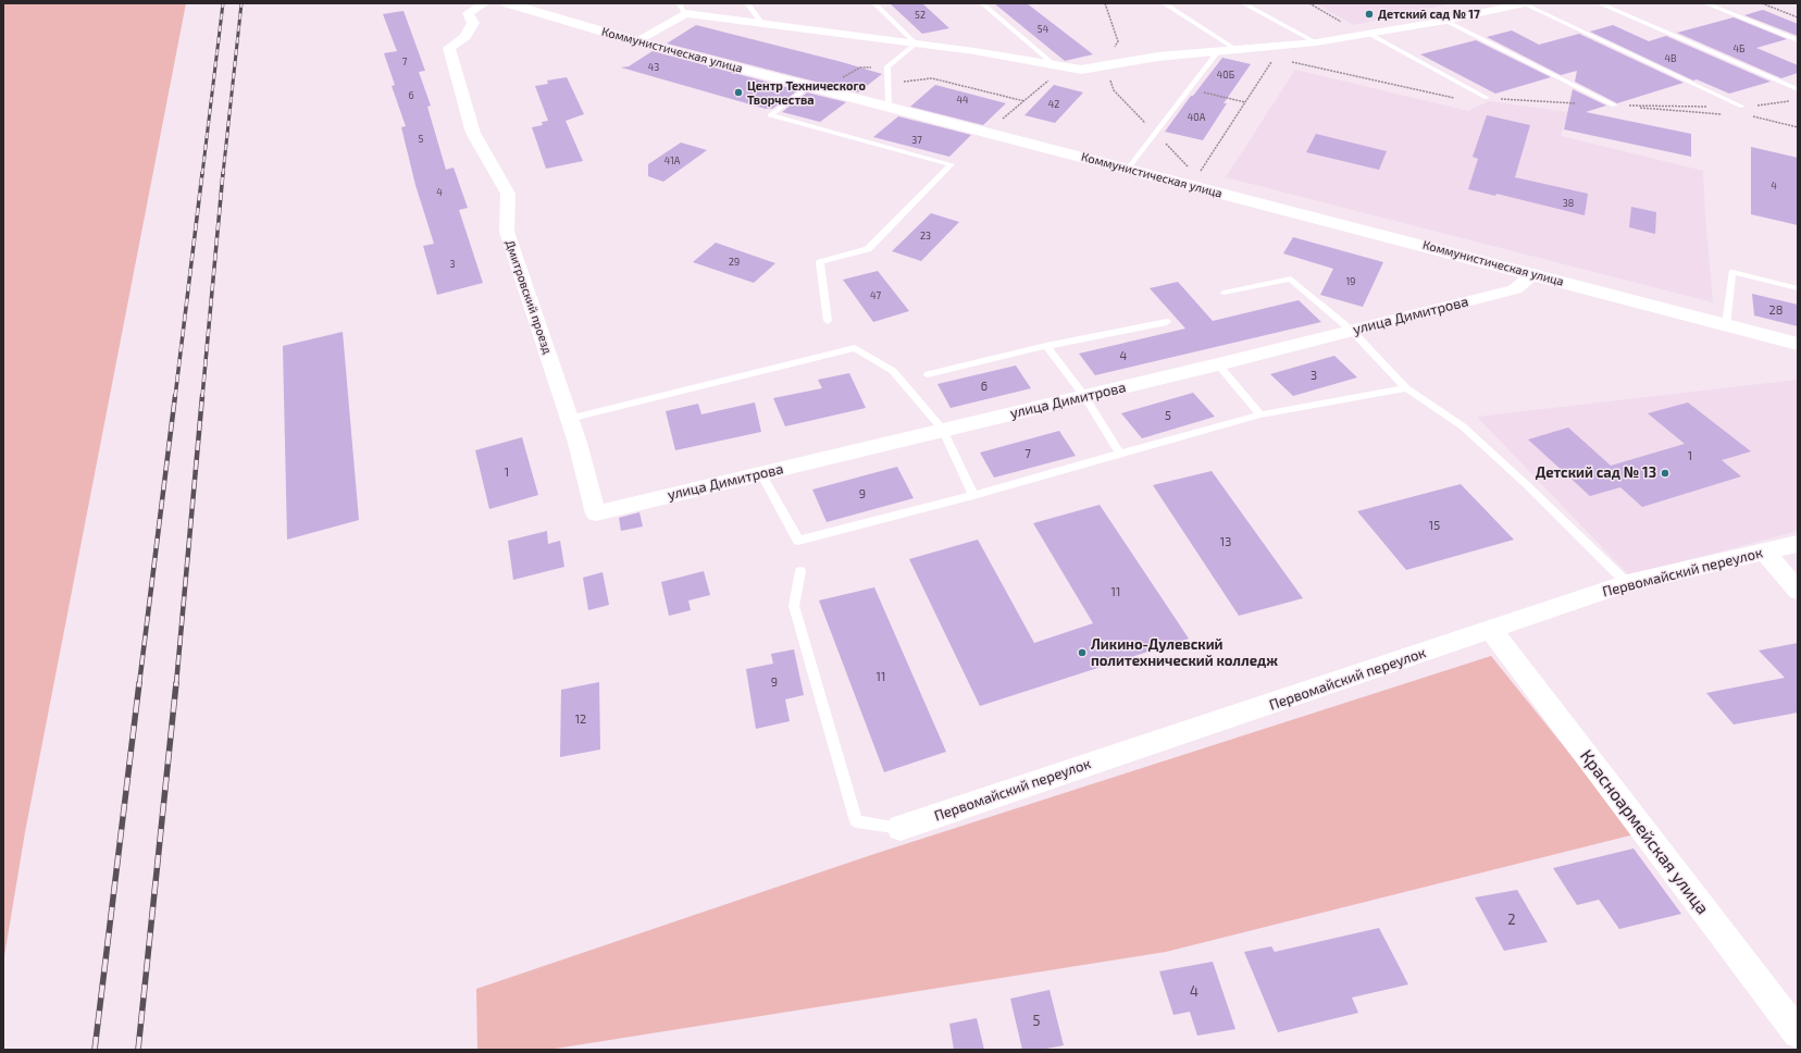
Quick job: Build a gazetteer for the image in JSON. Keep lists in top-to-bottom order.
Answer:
{
  "streets": {
    "street": [
      "Коммунистическая улица",
      "Дмитровский проезд",
      "улица Димитрова",
      "Первомайский переулок",
      "Красноармейская улица"
    ]
  },
  "crossings": [
    ["Коммунистическая улица", "улица Димитрова"],
    ["Дмитровский проезд", "улица Димитрова"],
    ["Первомайский переулок", "Красноармейская улица"]
  ],
  "places": [
    "Детский сад № 17",
    "Центр Технического Творчества",
    "Детский сад № 13",
    "Ликино-Дулевский политехнический колледж"
  ],
  "house_numbers": [
    "52",
    "54",
    "4Б",
    "4В",
    "7",
    "43",
    "40Б",
    "6",
    "44",
    "42",
    "40А",
    "5",
    "37",
    "41А",
    "4",
    "4",
    "38",
    "23",
    "29",
    "3",
    "19",
    "47",
    "28",
    "4",
    "3",
    "6",
    "5",
    "7",
    "1",
    "1",
    "9",
    "15",
    "13",
    "11",
    "11",
    "9",
    "12",
    "2",
    "4",
    "5"
  ]
}
